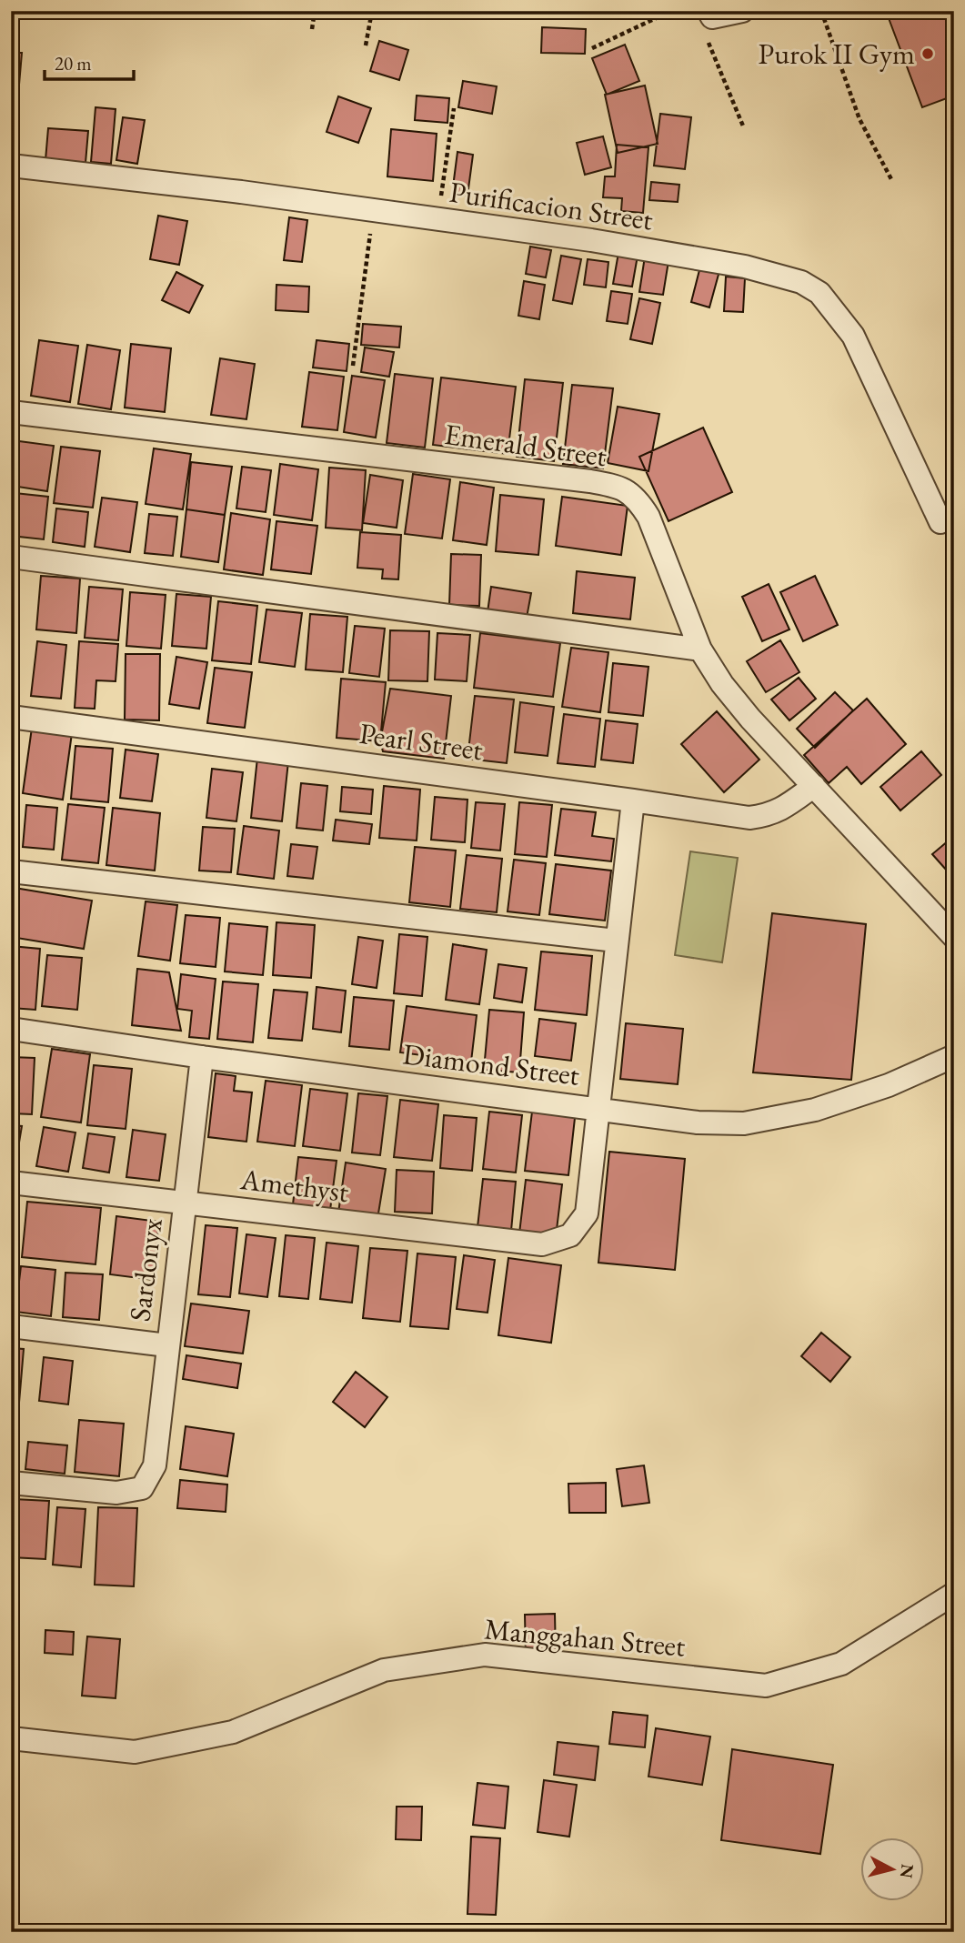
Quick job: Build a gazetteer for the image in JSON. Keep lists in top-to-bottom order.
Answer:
{
  "streets": {
    "street": [
      "Purificacion Street",
      "Emerald Street",
      "Pearl Street",
      "Diamond Street",
      "Amethyst",
      "Sardonyx",
      "Manggahan Street"
    ]
  },
  "crossings": [
    ["Emerald Street", "Pearl Street"],
    ["Diamond Street", "Amethyst"],
    ["Diamond Street", "Sardonyx"],
    ["Amethyst", "Sardonyx"]
  ],
  "places": ["Purok II Gym"],
  "scale_bar": "20 m",
  "north": "right"
}
